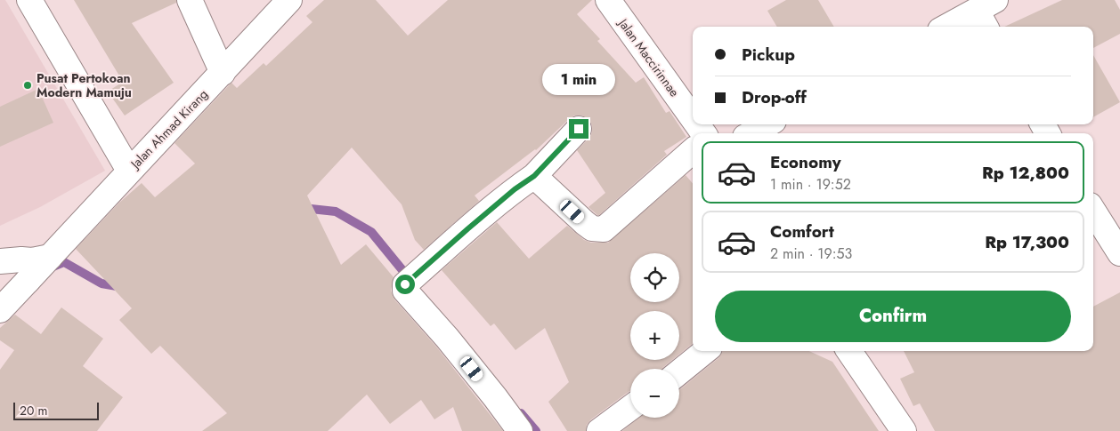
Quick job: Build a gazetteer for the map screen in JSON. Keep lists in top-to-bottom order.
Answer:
{
  "streets": {
    "street": ["Jalan Maccirinnae", "Jalan Ahmad Kirang"]
  },
  "places": ["Pusat Pertokoan Modern Mamuju"],
  "scale_bar": "20 m",
  "page": {
    "banner": ["Pickup", "Drop-off"],
    "bubble": "1 min",
    "list": [
      {
        "name": "Economy",
        "note": "1 min · 19:52",
        "value": "Rp 12,800"
      },
      {
        "name": "Comfort",
        "note": "2 min · 19:53",
        "value": "Rp 17,300"
      }
    ],
    "map_buttons": ["+", "−"],
    "buttons": "Confirm",
    "scale": "20 m"
  }
}
